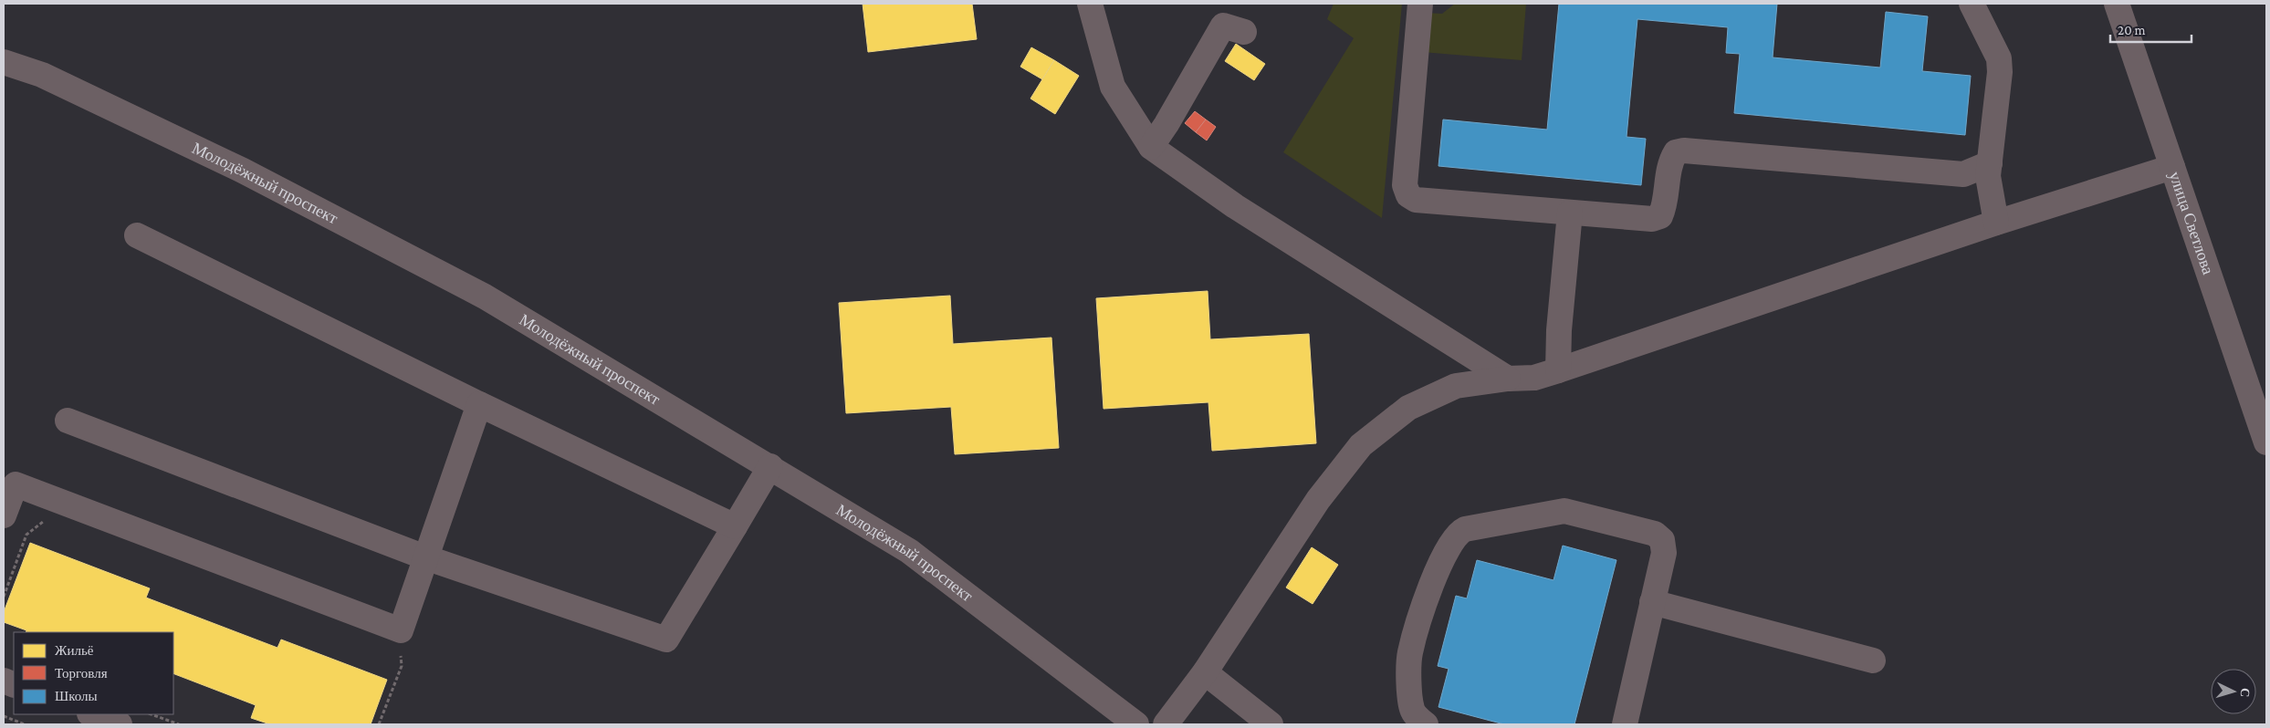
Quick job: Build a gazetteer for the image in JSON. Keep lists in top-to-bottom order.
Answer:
{
  "streets": {
    "street": ["Молодёжный проспект", "улица Светлова"]
  },
  "legend": ["Жильё", "Торговля", "Школы"],
  "scale_bar": "20 m",
  "north": "right"
}
